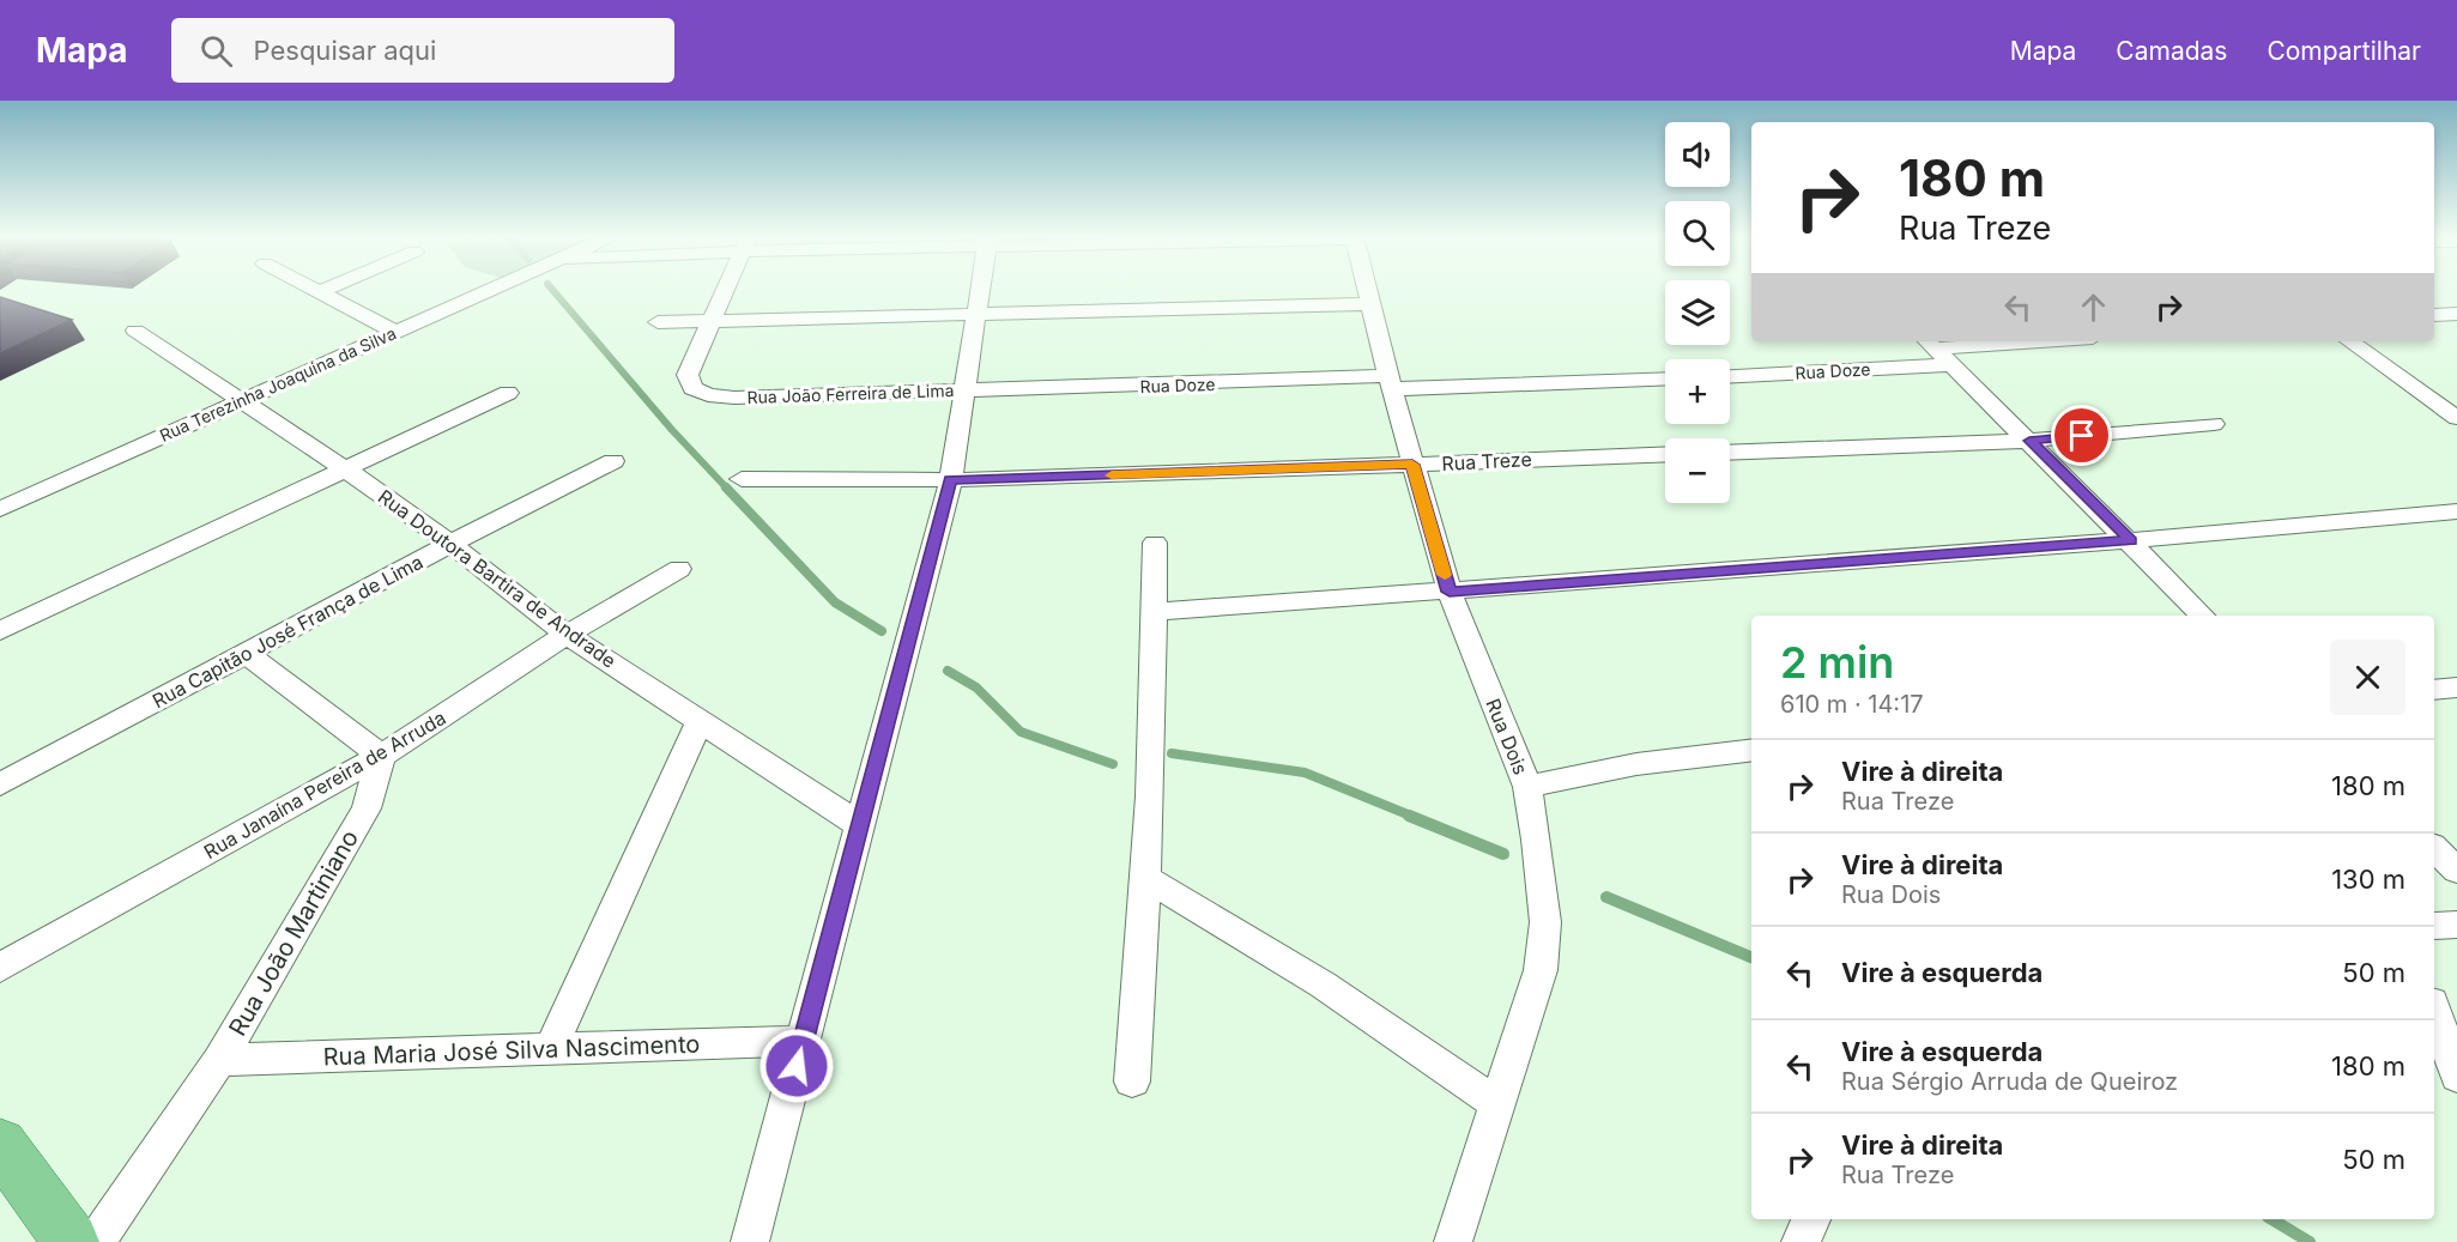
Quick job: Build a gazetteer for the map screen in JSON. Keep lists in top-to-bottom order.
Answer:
{
  "streets": {
    "street": [
      "Rua Doze",
      "Rua Terezinha Joaquina da Silva",
      "Rua João Ferreira de Lima",
      "Rua Treze",
      "Rua Doutora Bartira de Andrade",
      "Rua Capitão José França de Lima",
      "Rua Dois",
      "Rua Janaína Pereira de Arruda",
      "Rua João Martiniano",
      "Rua Maria José Silva Nascimento"
    ]
  },
  "crossings": [
    ["Rua Doze", "Rua João Ferreira de Lima"],
    ["Rua Doze", "Rua Dois"],
    ["Rua Terezinha Joaquina da Silva", "Rua Doutora Bartira de Andrade"],
    ["Rua Treze", "Rua Dois"],
    ["Rua Doutora Bartira de Andrade", "Rua Capitão José França de Lima"],
    ["Rua Doutora Bartira de Andrade", "Rua Janaína Pereira de Arruda"],
    ["Rua Janaína Pereira de Arruda", "Rua João Martiniano"],
    ["Rua João Martiniano", "Rua Maria José Silva Nascimento"]
  ],
  "page": {
    "header": "Mapa",
    "search": "Pesquisar aqui",
    "nav": ["Mapa", "Camadas", "Compartilhar"],
    "map_buttons": ["+", "−"],
    "turn": ["180 m", "Rua Treze"],
    "heading": ["2 min", "610 m · 14:17"],
    "list": [
      {
        "name": "Vire à direita",
        "note": "Rua Treze",
        "value": "180 m"
      },
      {
        "name": "Vire à direita",
        "note": "Rua Dois",
        "value": "130 m"
      },
      {
        "name": "Vire à esquerda",
        "value": "50 m"
      },
      {
        "name": "Vire à esquerda",
        "note": "Rua Sérgio Arruda de Queiroz",
        "value": "180 m"
      },
      {
        "name": "Vire à direita",
        "note": "Rua Treze",
        "value": "50 m"
      }
    ]
  }
}
